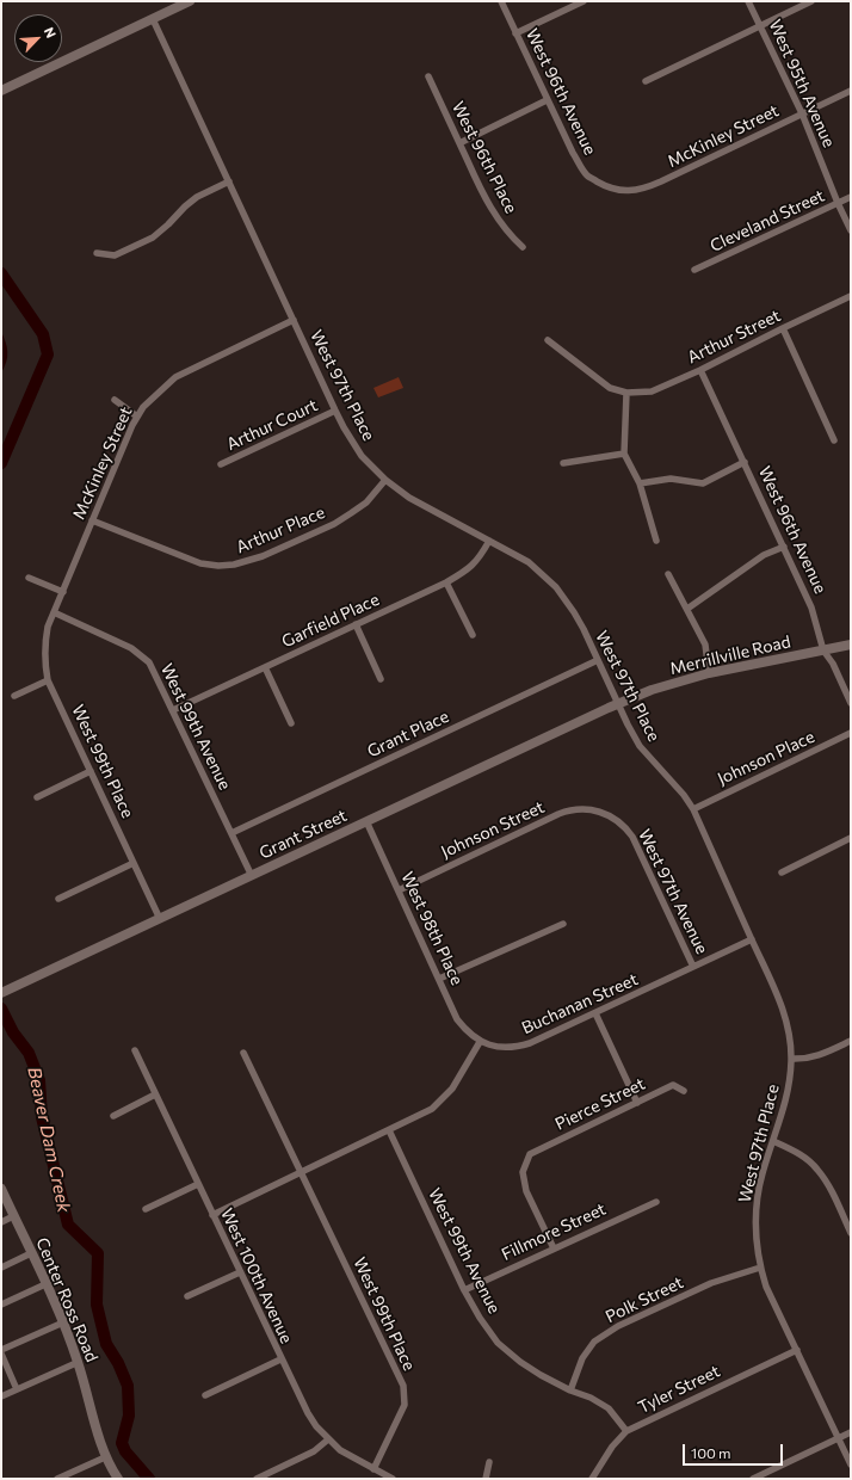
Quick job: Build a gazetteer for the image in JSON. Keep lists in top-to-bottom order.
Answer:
{
  "streets": {
    "street": [
      "West 95th Avenue",
      "West 96th Avenue",
      "McKinley Street",
      "West 96th Place",
      "Cleveland Street",
      "Arthur Street",
      "West 97th Place",
      "Arthur Court",
      "Arthur Place",
      "Garfield Place",
      "Merrillville Road",
      "West 99th Avenue",
      "Grant Place",
      "Johnson Place",
      "West 99th Place",
      "Johnson Street",
      "Grant Street",
      "West 97th Avenue",
      "West 98th Place",
      "Buchanan Street",
      "Pierce Street",
      "Fillmore Street",
      "West 100th Avenue",
      "Center Ross Road",
      "Polk Street",
      "Tyler Street"
    ]
  },
  "crossings": [
    ["West 95th Avenue", "McKinley Street"],
    ["West 95th Avenue", "Cleveland Street"],
    ["West 96th Avenue", "McKinley Street"],
    ["West 96th Avenue", "Arthur Street"],
    ["West 96th Avenue", "Merrillville Road"],
    ["McKinley Street", "West 97th Place"],
    ["McKinley Street", "Arthur Place"],
    ["McKinley Street", "West 99th Avenue"],
    ["McKinley Street", "West 99th Place"],
    ["West 97th Place", "Arthur Court"],
    ["West 97th Place", "Arthur Place"],
    ["West 97th Place", "Garfield Place"],
    ["West 97th Place", "Merrillville Road"],
    ["West 97th Place", "Grant Place"],
    ["West 97th Place", "Johnson Place"],
    ["West 97th Place", "Grant Street"],
    ["West 97th Place", "Buchanan Street"],
    ["West 97th Place", "Polk Street"],
    ["West 97th Place", "Tyler Street"],
    ["Garfield Place", "West 99th Avenue"],
    ["Merrillville Road", "Grant Street"],
    ["West 99th Avenue", "Grant Place"],
    ["West 99th Avenue", "West 99th Place"],
    ["West 99th Avenue", "Grant Street"],
    ["West 99th Avenue", "Fillmore Street"],
    ["West 99th Avenue", "Polk Street"],
    ["West 99th Avenue", "Tyler Street"],
    ["West 99th Place", "Grant Street"],
    ["West 99th Place", "West 100th Avenue"],
    ["Johnson Street", "West 97th Avenue"],
    ["Johnson Street", "West 98th Place"],
    ["Grant Street", "West 98th Place"],
    ["West 97th Avenue", "Buchanan Street"],
    ["West 98th Place", "Buchanan Street"],
    ["Pierce Street", "Fillmore Street"]
  ],
  "water": ["Beaver Dam Creek"],
  "scale_bar": "100 m",
  "north": "top right"
}
